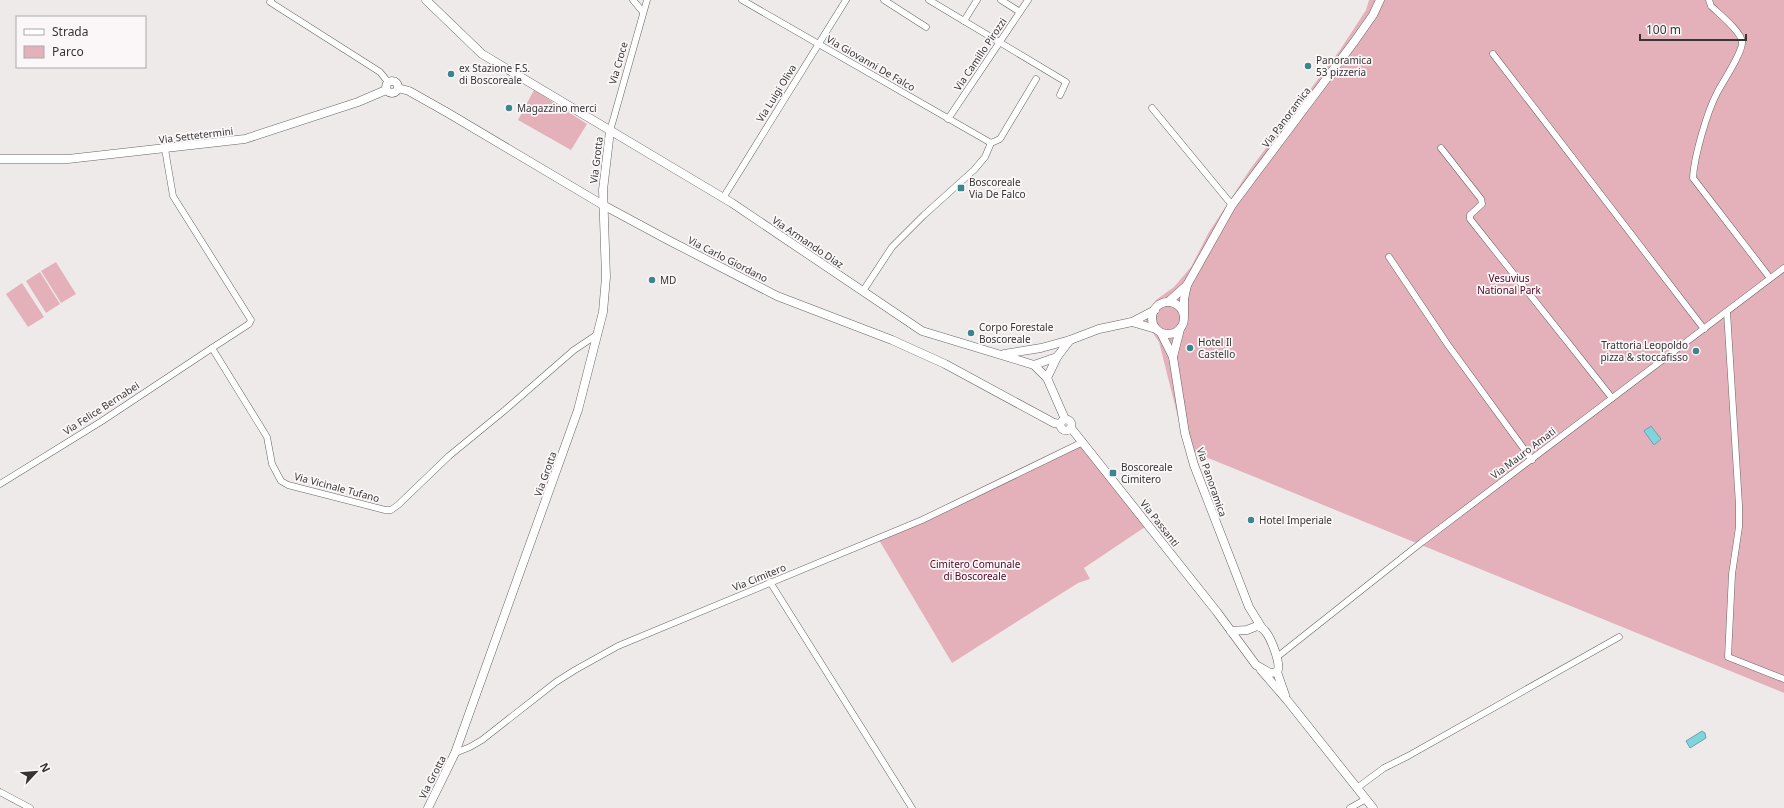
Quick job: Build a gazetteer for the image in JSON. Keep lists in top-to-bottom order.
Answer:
{
  "streets": {
    "street": [
      "Via Camillo Pirozzi",
      "Via Croce",
      "Via Giovanni De Falco",
      "Via Luigi Oliva",
      "Via Panoramica",
      "Via Settetermini",
      "Via Grotta",
      "Via Armando Diaz",
      "Via Carlo Giordano",
      "Via Felice Bernabei",
      "Via Mauro Amati",
      "Via Vicinale Tufano",
      "Via Passanti",
      "Via Cimitero"
    ]
  },
  "crossings": [
    ["Via Camillo Pirozzi", "Via Giovanni De Falco"],
    ["Via Croce", "Via Grotta"],
    ["Via Croce", "Via Armando Diaz"],
    ["Via Giovanni De Falco", "Via Luigi Oliva"],
    ["Via Luigi Oliva", "Via Armando Diaz"],
    ["Via Panoramica", "Via Armando Diaz"],
    ["Via Panoramica", "Via Passanti"],
    ["Via Settetermini", "Via Carlo Giordano"],
    ["Via Grotta", "Via Armando Diaz"],
    ["Via Grotta", "Via Carlo Giordano"],
    ["Via Grotta", "Via Vicinale Tufano"],
    ["Via Grotta", "Via Cimitero"],
    ["Via Carlo Giordano", "Via Passanti"],
    ["Via Felice Bernabei", "Via Vicinale Tufano"],
    ["Via Mauro Amati", "Via Passanti"],
    ["Via Passanti", "Via Cimitero"]
  ],
  "parks": ["Vesuvius National Park", "Cimitero Comunale di Boscoreale"],
  "places": {
    "other": [
      "Panoramica 53 pizzeria",
      "ex Stazione F.S. di Boscoreale",
      "Magazzino merci",
      "MD",
      "Corpo Forestale Boscoreale",
      "Hotel Il Castello",
      "Trattoria Leopoldo pizza & stoccafisso",
      "Hotel Imperiale"
    ],
    "transit": ["Boscoreale Via De Falco", "Boscoreale Cimitero"]
  },
  "legend": ["Strada", "Parco"],
  "scale_bar": "100 m",
  "north": "top right"
}
